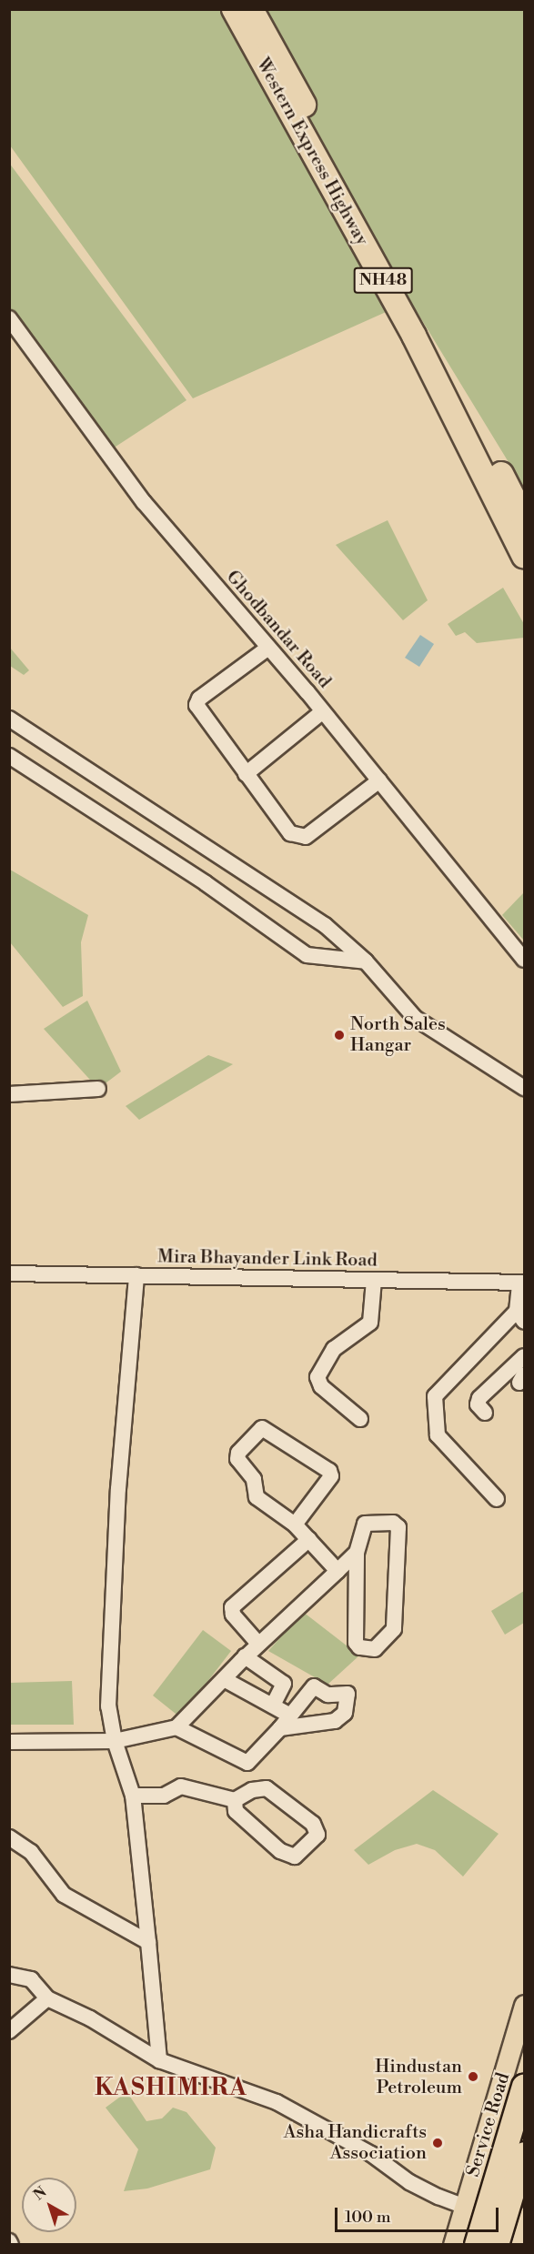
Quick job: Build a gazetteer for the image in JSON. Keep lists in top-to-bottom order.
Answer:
{
  "streets": {
    "highway": ["Western Express Highway", "NH48"],
    "main road": ["Service Road"],
    "street": ["Ghodbandar Road", "Mira Bhayander Link Road"]
  },
  "districts": ["KASHIMIRA"],
  "places": ["North Sales Hangar", "Hindustan Petroleum", "Asha Handicrafts Association"],
  "scale_bar": "100 m",
  "north": "top left"
}
